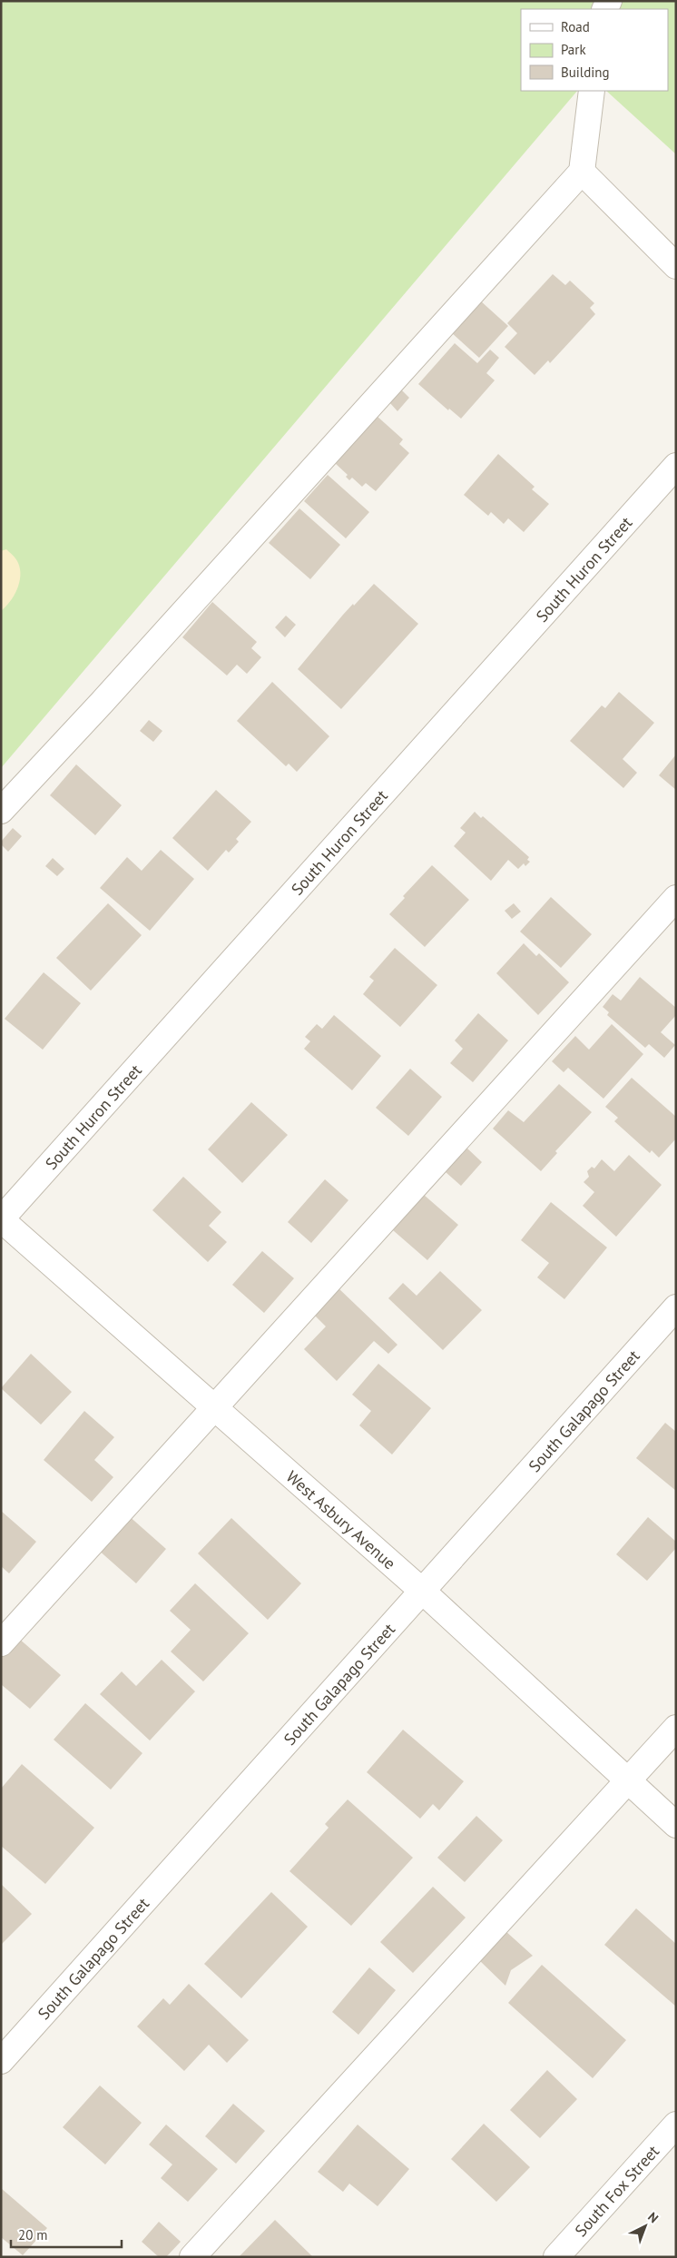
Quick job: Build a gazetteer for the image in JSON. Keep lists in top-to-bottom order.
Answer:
{
  "streets": {
    "street": [
      "South Huron Street",
      "South Galapago Street",
      "West Asbury Avenue",
      "South Fox Street"
    ]
  },
  "crossings": [
    ["South Huron Street", "West Asbury Avenue"],
    ["South Galapago Street", "West Asbury Avenue"]
  ],
  "legend": ["Road", "Park", "Building"],
  "scale_bar": "20 m",
  "north": "top right"
}
